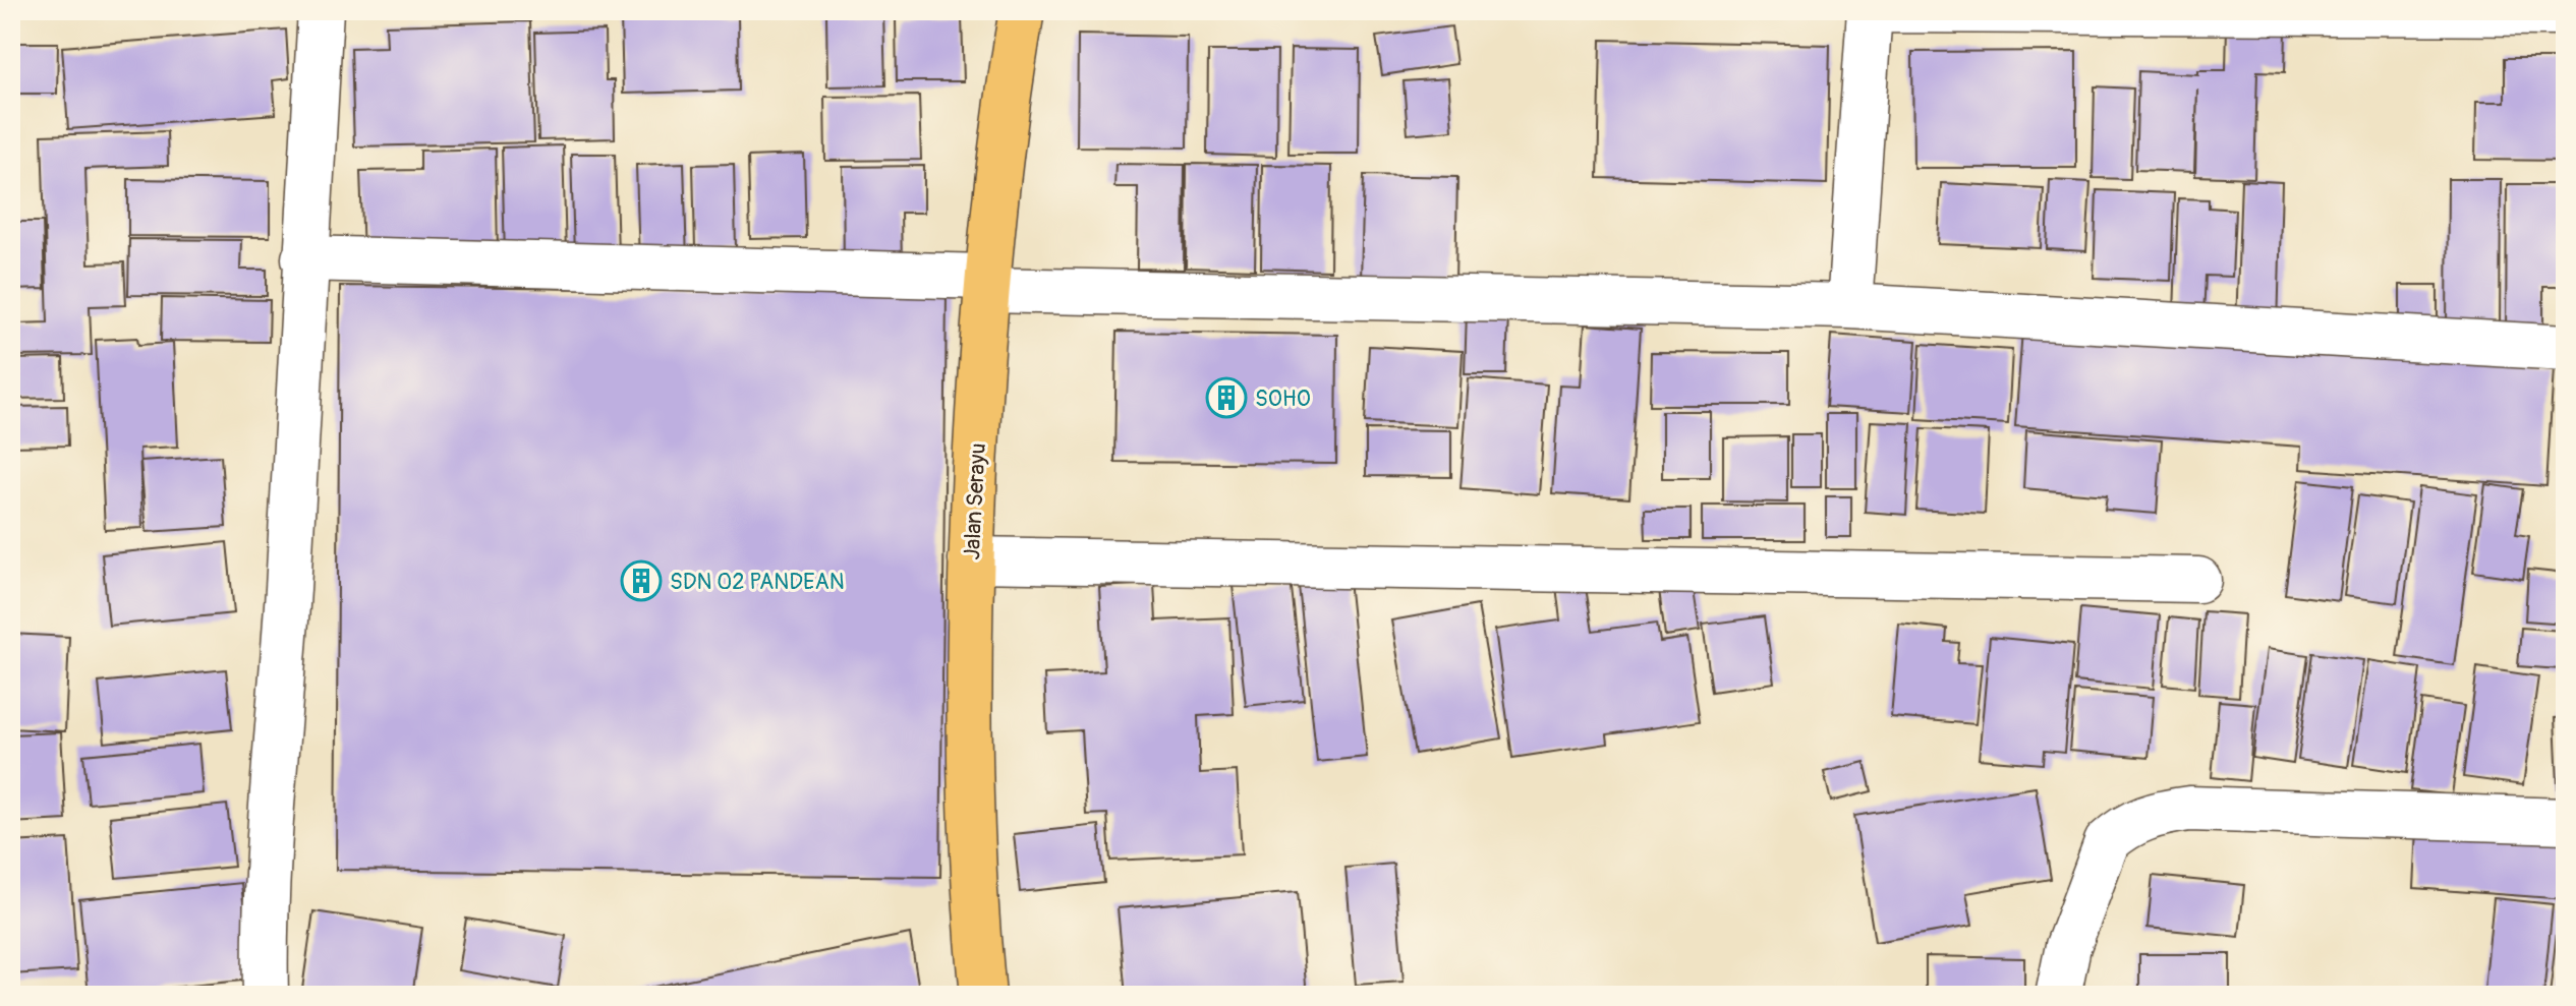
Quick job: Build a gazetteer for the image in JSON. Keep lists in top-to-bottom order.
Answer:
{
  "streets": {
    "main road": ["Jalan Serayu"]
  },
  "places": {
    "building": ["SOHO", "SDN 02 PANDEAN"]
  }
}
